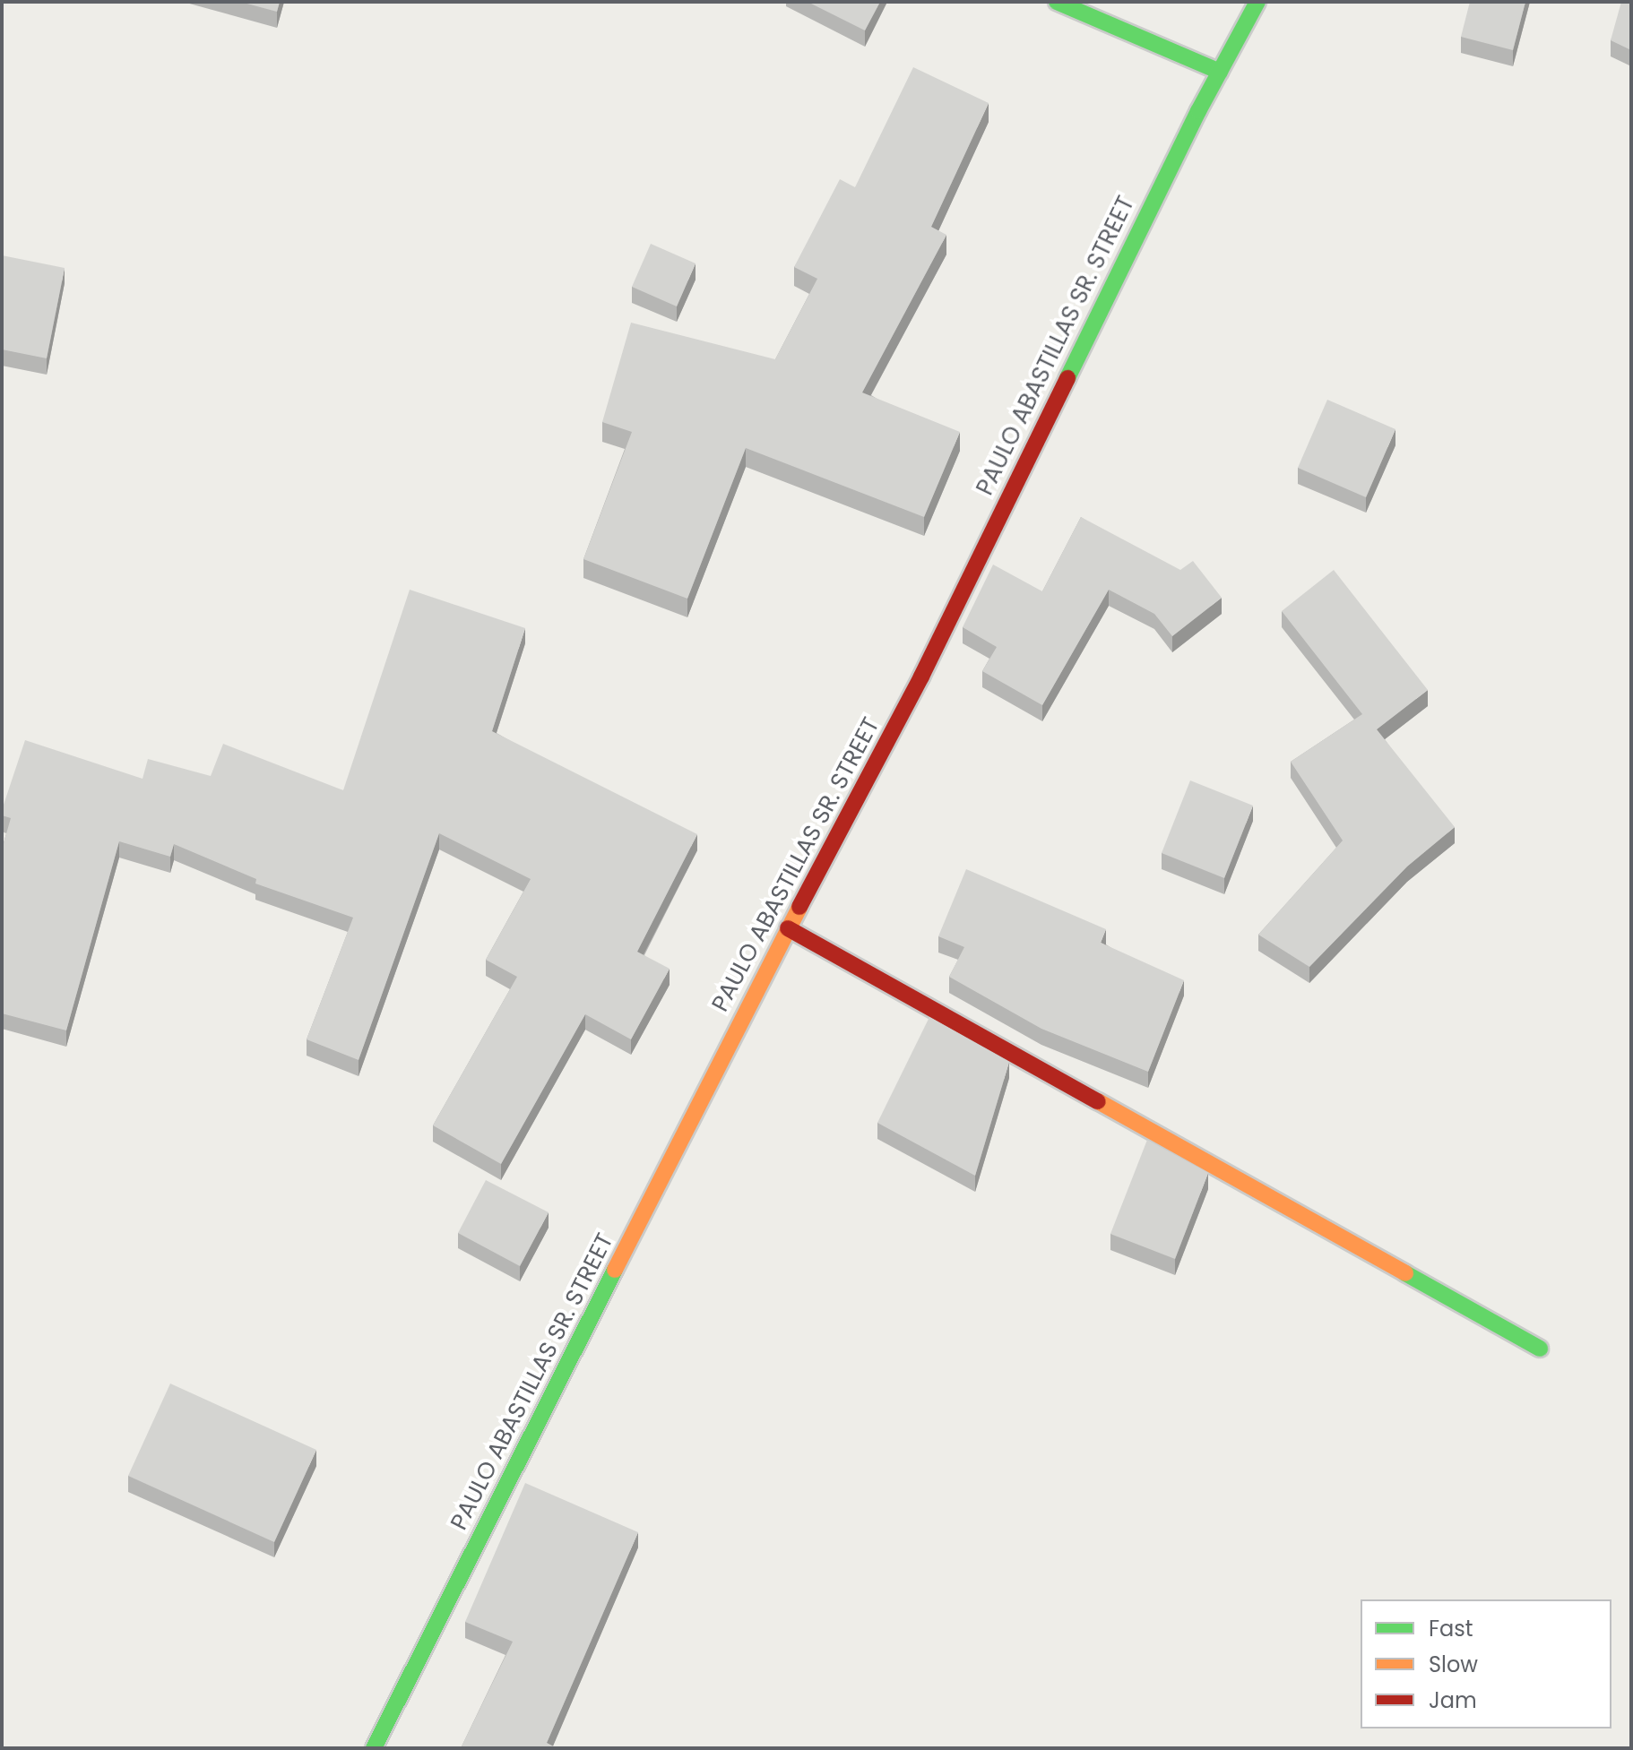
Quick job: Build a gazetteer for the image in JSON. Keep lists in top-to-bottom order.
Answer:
{
  "streets": {
    "main road": ["PAULO ABASTILLAS SR. STREET"]
  },
  "legend": ["Fast", "Slow", "Jam"]
}
